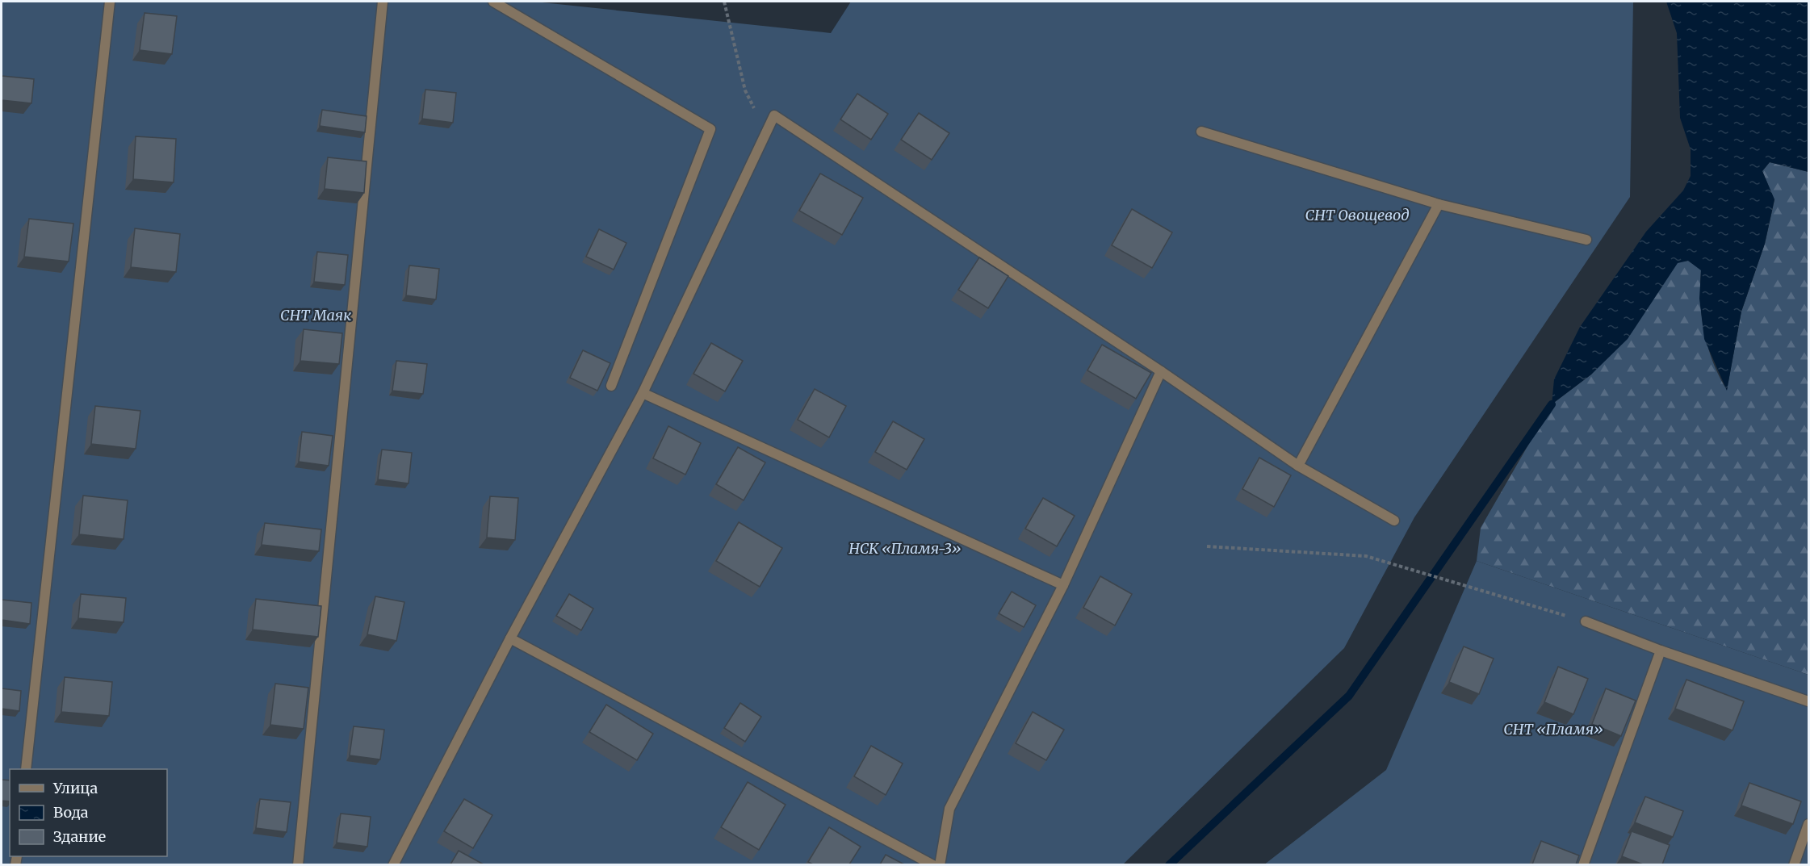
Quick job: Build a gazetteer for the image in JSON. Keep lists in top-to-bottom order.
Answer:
{
  "parks": [
    "СНТ Овощевод",
    "СНТ Маяк",
    "НСК «Пламя-3»",
    "СНТ «Пламя»"
  ],
  "legend": ["Улица", "Вода", "Здание"]
}
